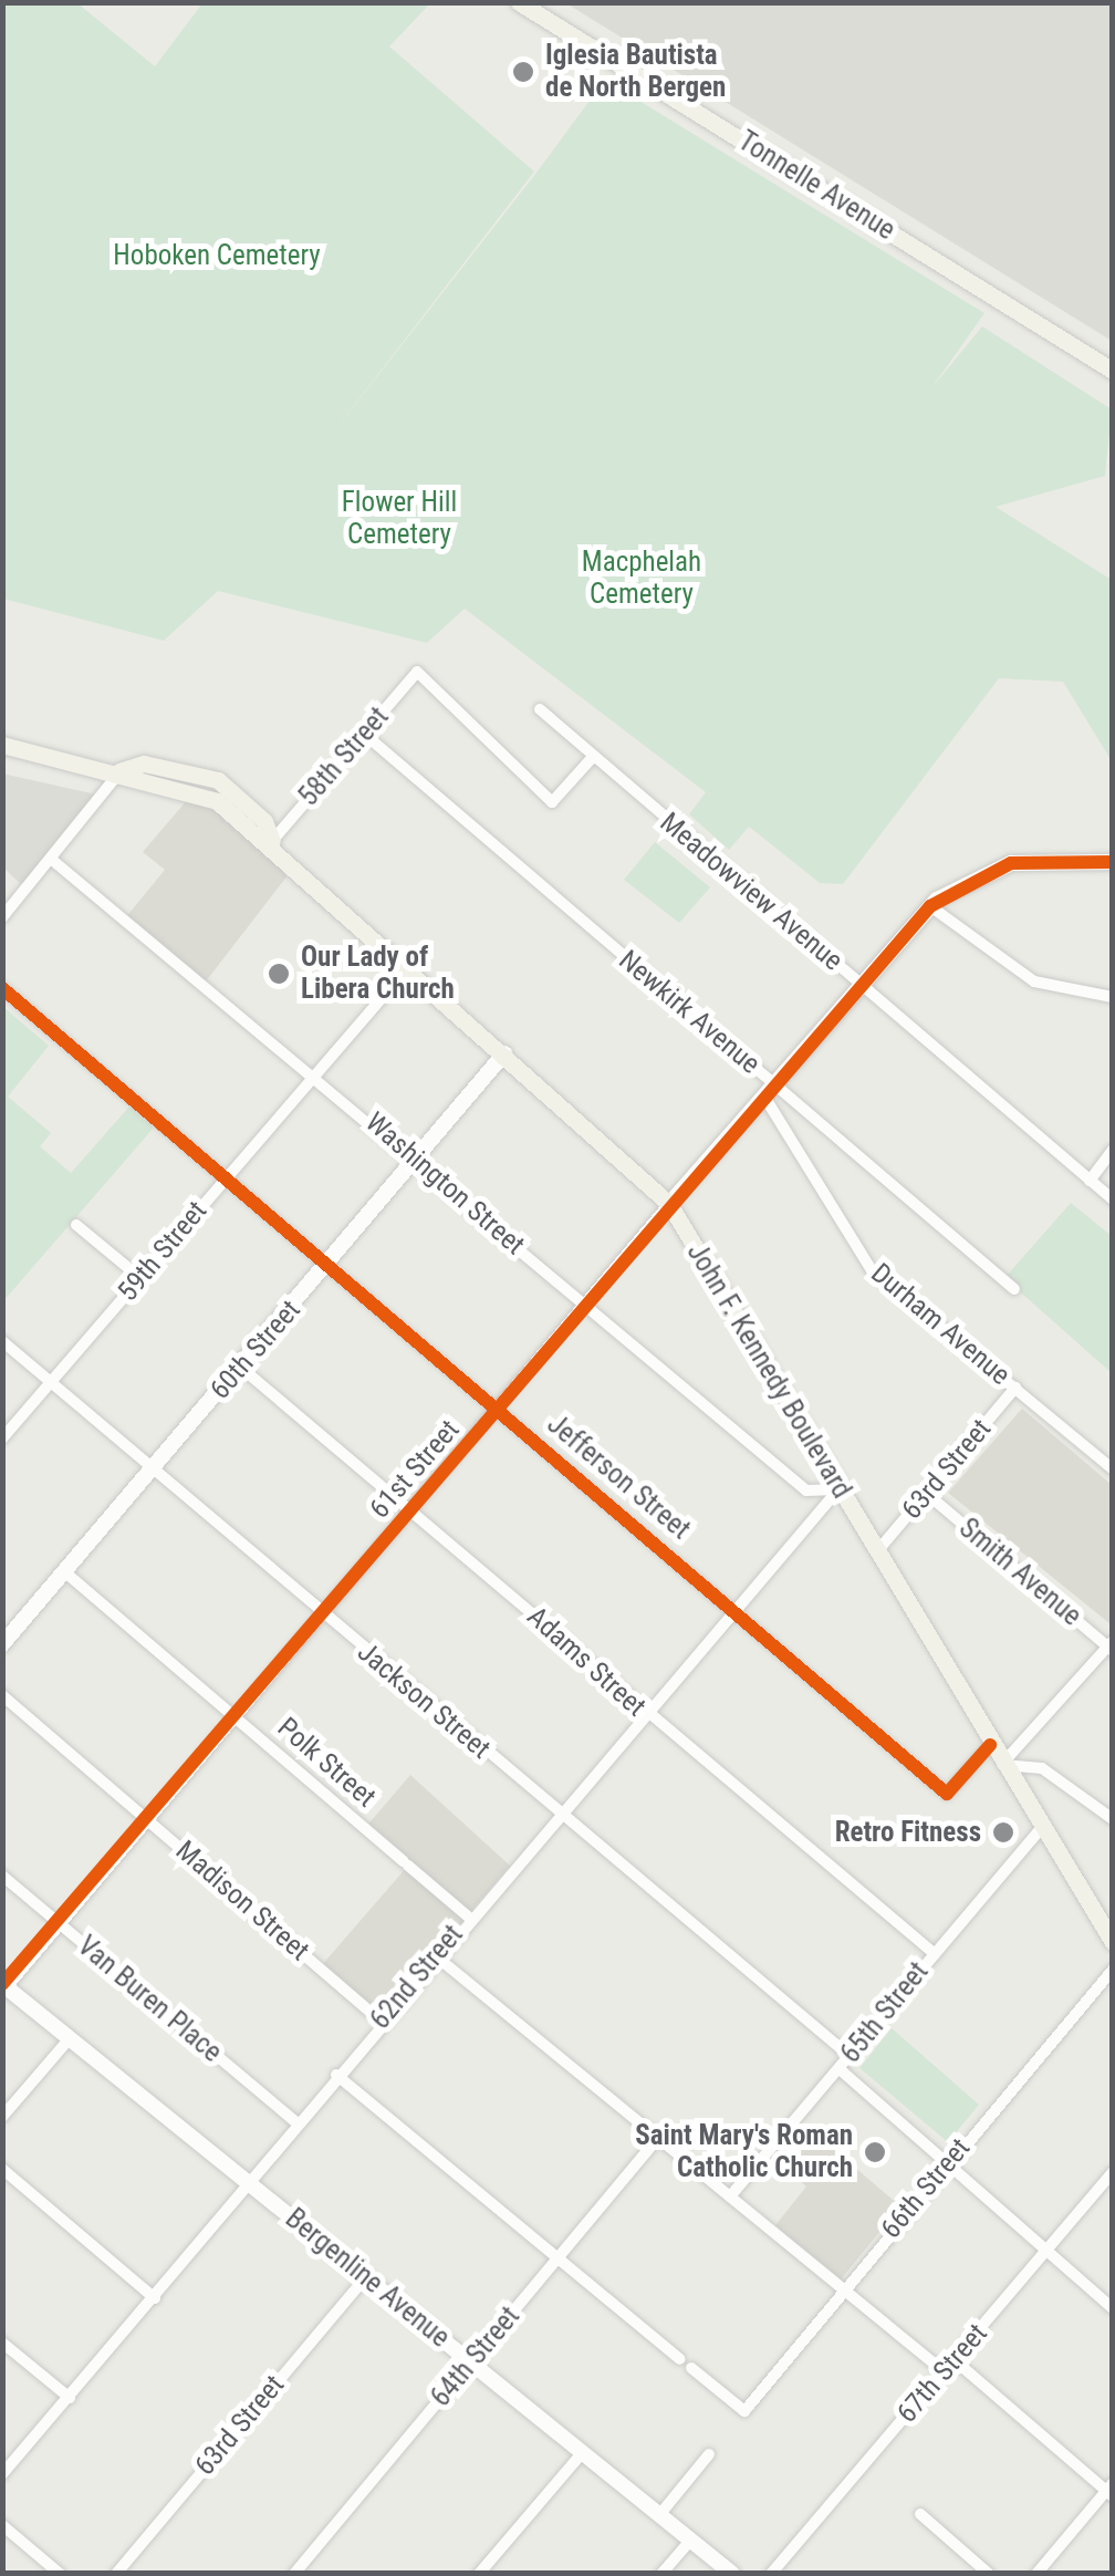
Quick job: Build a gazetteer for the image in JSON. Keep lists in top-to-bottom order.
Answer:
{
  "streets": {
    "main road": ["Tonnelle Avenue", "John F. Kennedy Boulevard"],
    "street": [
      "58th Street",
      "Meadowview Avenue",
      "Newkirk Avenue",
      "Washington Street",
      "59th Street",
      "Durham Avenue",
      "60th Street",
      "61st Street",
      "63rd Street",
      "Jefferson Street",
      "Smith Avenue",
      "Adams Street",
      "Jackson Street",
      "Polk Street",
      "Madison Street",
      "62nd Street",
      "Van Buren Place",
      "65th Street",
      "66th Street",
      "Bergenline Avenue",
      "64th Street",
      "67th Street"
    ]
  },
  "crossings": [
    ["58th Street", "Meadowview Avenue"],
    ["58th Street", "Newkirk Avenue"],
    ["58th Street", "John F. Kennedy Boulevard"],
    ["Meadowview Avenue", "61st Street"],
    ["Newkirk Avenue", "Durham Avenue"],
    ["Newkirk Avenue", "61st Street"],
    ["Washington Street", "59th Street"],
    ["Washington Street", "60th Street"],
    ["Washington Street", "John F. Kennedy Boulevard"],
    ["Washington Street", "61st Street"],
    ["Washington Street", "62nd Street"],
    ["59th Street", "John F. Kennedy Boulevard"],
    ["59th Street", "Jefferson Street"],
    ["59th Street", "Jackson Street"],
    ["Durham Avenue", "61st Street"],
    ["Durham Avenue", "63rd Street"],
    ["60th Street", "John F. Kennedy Boulevard"],
    ["60th Street", "Jefferson Street"],
    ["60th Street", "Adams Street"],
    ["60th Street", "Jackson Street"],
    ["60th Street", "Polk Street"],
    ["John F. Kennedy Boulevard", "61st Street"],
    ["John F. Kennedy Boulevard", "63rd Street"],
    ["John F. Kennedy Boulevard", "Jefferson Street"],
    ["John F. Kennedy Boulevard", "62nd Street"],
    ["John F. Kennedy Boulevard", "65th Street"],
    ["61st Street", "Jefferson Street"],
    ["61st Street", "Adams Street"],
    ["61st Street", "Jackson Street"],
    ["61st Street", "Polk Street"],
    ["61st Street", "Madison Street"],
    ["61st Street", "Van Buren Place"],
    ["61st Street", "Bergenline Avenue"],
    ["63rd Street", "Smith Avenue"],
    ["63rd Street", "Bergenline Avenue"],
    ["Jefferson Street", "62nd Street"],
    ["Adams Street", "62nd Street"],
    ["Adams Street", "65th Street"],
    ["Jackson Street", "62nd Street"],
    ["Jackson Street", "65th Street"],
    ["Polk Street", "62nd Street"],
    ["Madison Street", "62nd Street"],
    ["62nd Street", "Van Buren Place"],
    ["62nd Street", "Bergenline Avenue"],
    ["66th Street", "64th Street"],
    ["Bergenline Avenue", "64th Street"]
  ],
  "parks": ["Hoboken Cemetery", "Flower Hill Cemetery", "Macphelah Cemetery"],
  "places": [
    "Iglesia Bautista de North Bergen",
    "Our Lady of Libera Church",
    "Retro Fitness",
    "Saint Mary's Roman Catholic Church"
  ]
}
